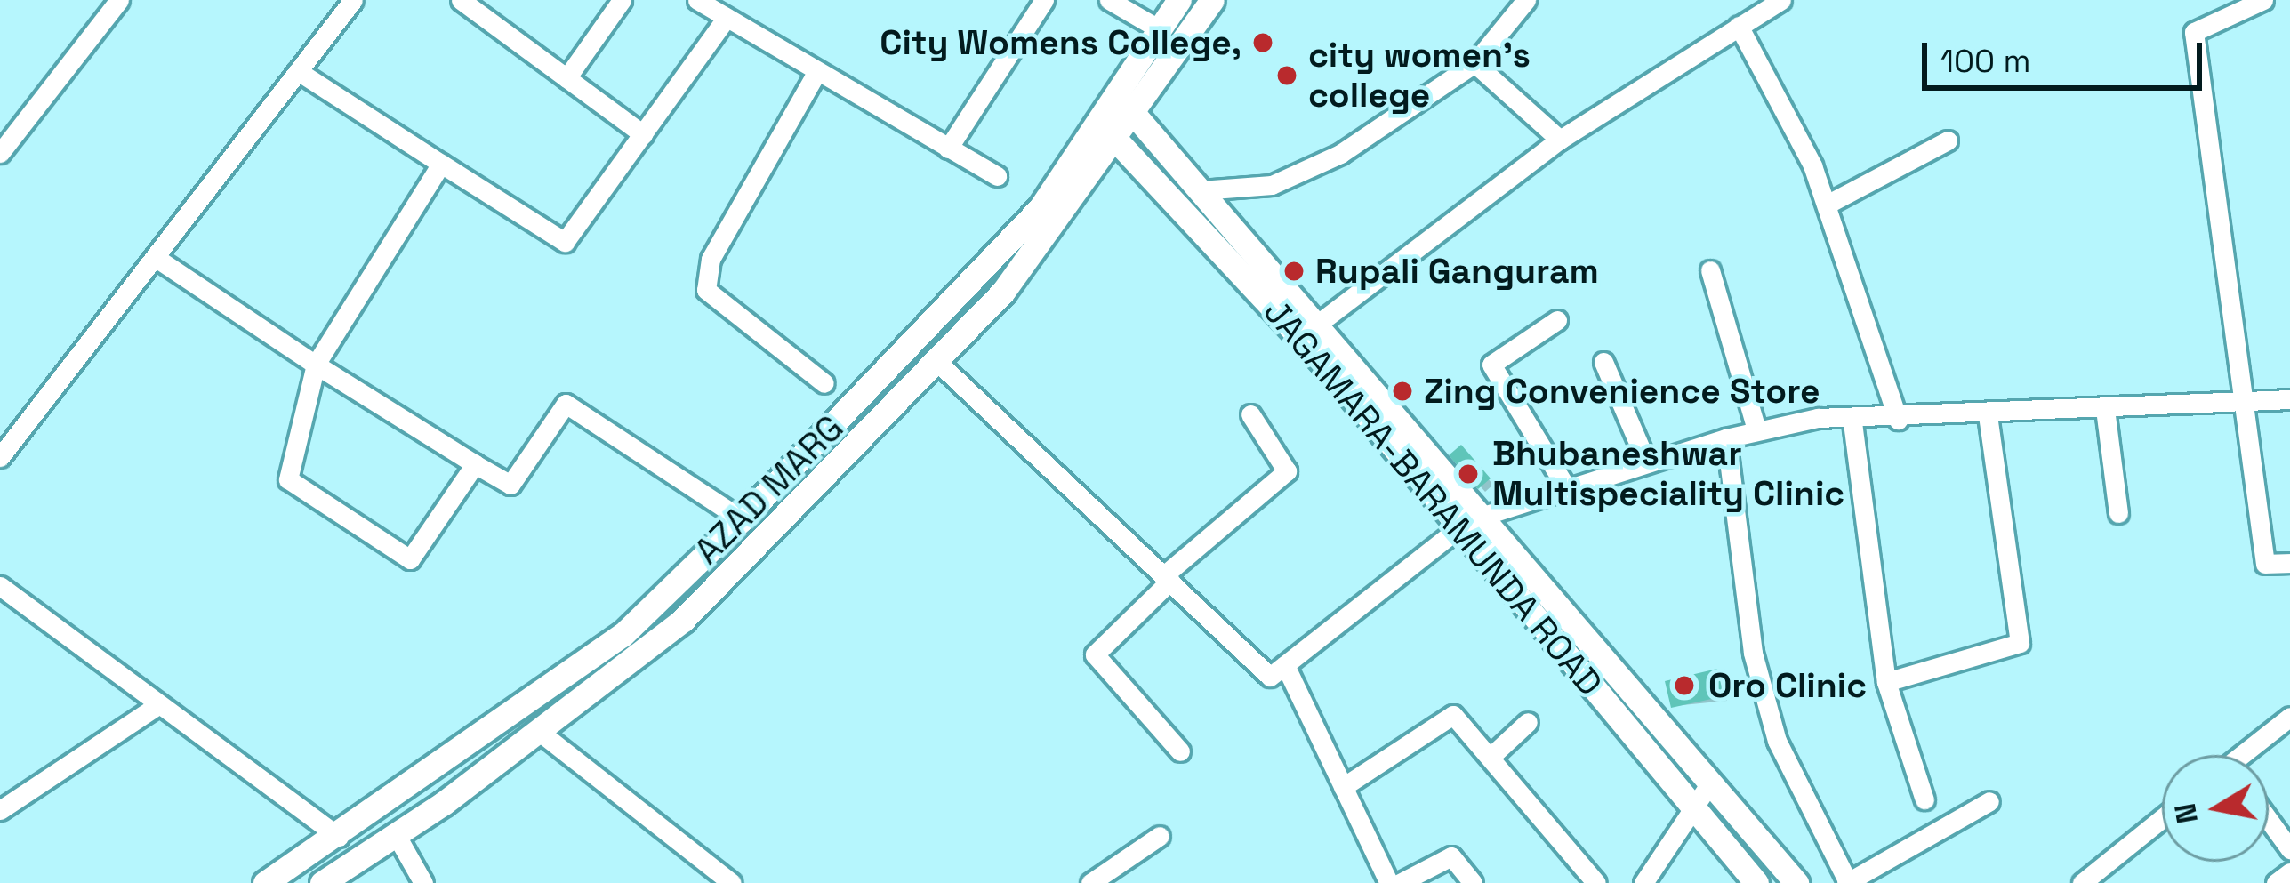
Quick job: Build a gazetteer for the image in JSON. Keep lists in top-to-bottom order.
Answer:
{
  "streets": {
    "street": ["AZAD MARG", "JAGAMARA-BARAMUNDA ROAD"]
  },
  "crossings": [
    ["AZAD MARG", "JAGAMARA-BARAMUNDA ROAD"]
  ],
  "places": [
    "City Womens College,",
    "city women's college",
    "Rupali Ganguram",
    "Zing Convenience Store",
    "Bhubaneshwar Multispeciality Clinic",
    "Oro Clinic"
  ],
  "scale_bar": "100 m",
  "north": "left"
}
